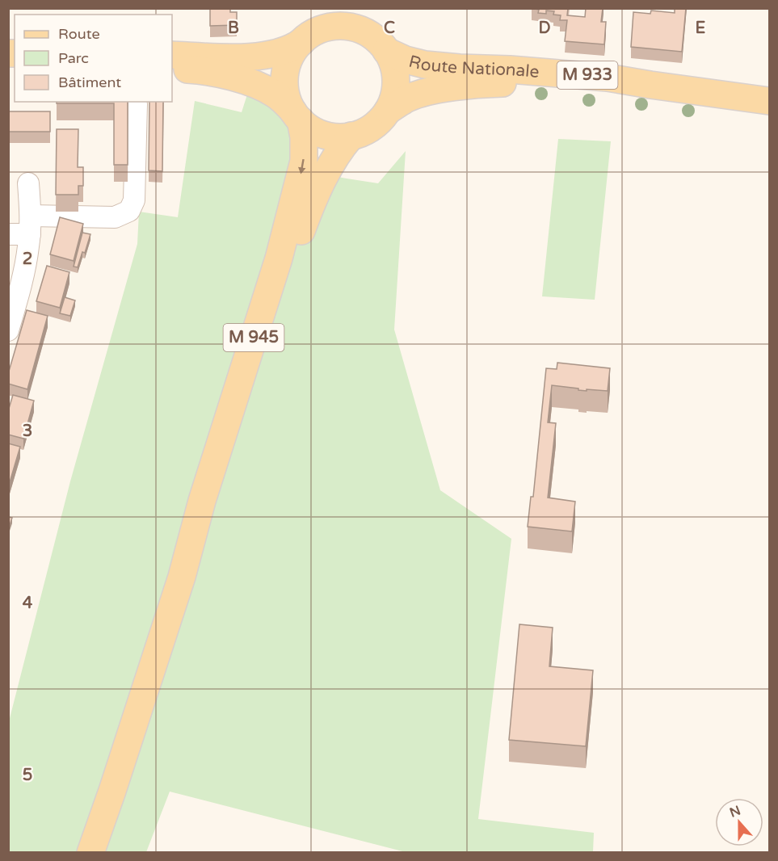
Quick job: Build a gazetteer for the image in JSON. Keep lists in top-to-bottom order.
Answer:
{
  "streets": {
    "main road": ["Route Nationale", "M 933", "M 945"]
  },
  "crossings": [
    ["Route Nationale", "M 945"]
  ],
  "legend": ["Route", "Parc", "Bâtiment"],
  "north": "top",
  "grid": {
    "columns": [
      "B",
      "C",
      "D",
      "E"
    ],
    "rows": [
      "2",
      "3",
      "4",
      "5"
    ]
  }
}
